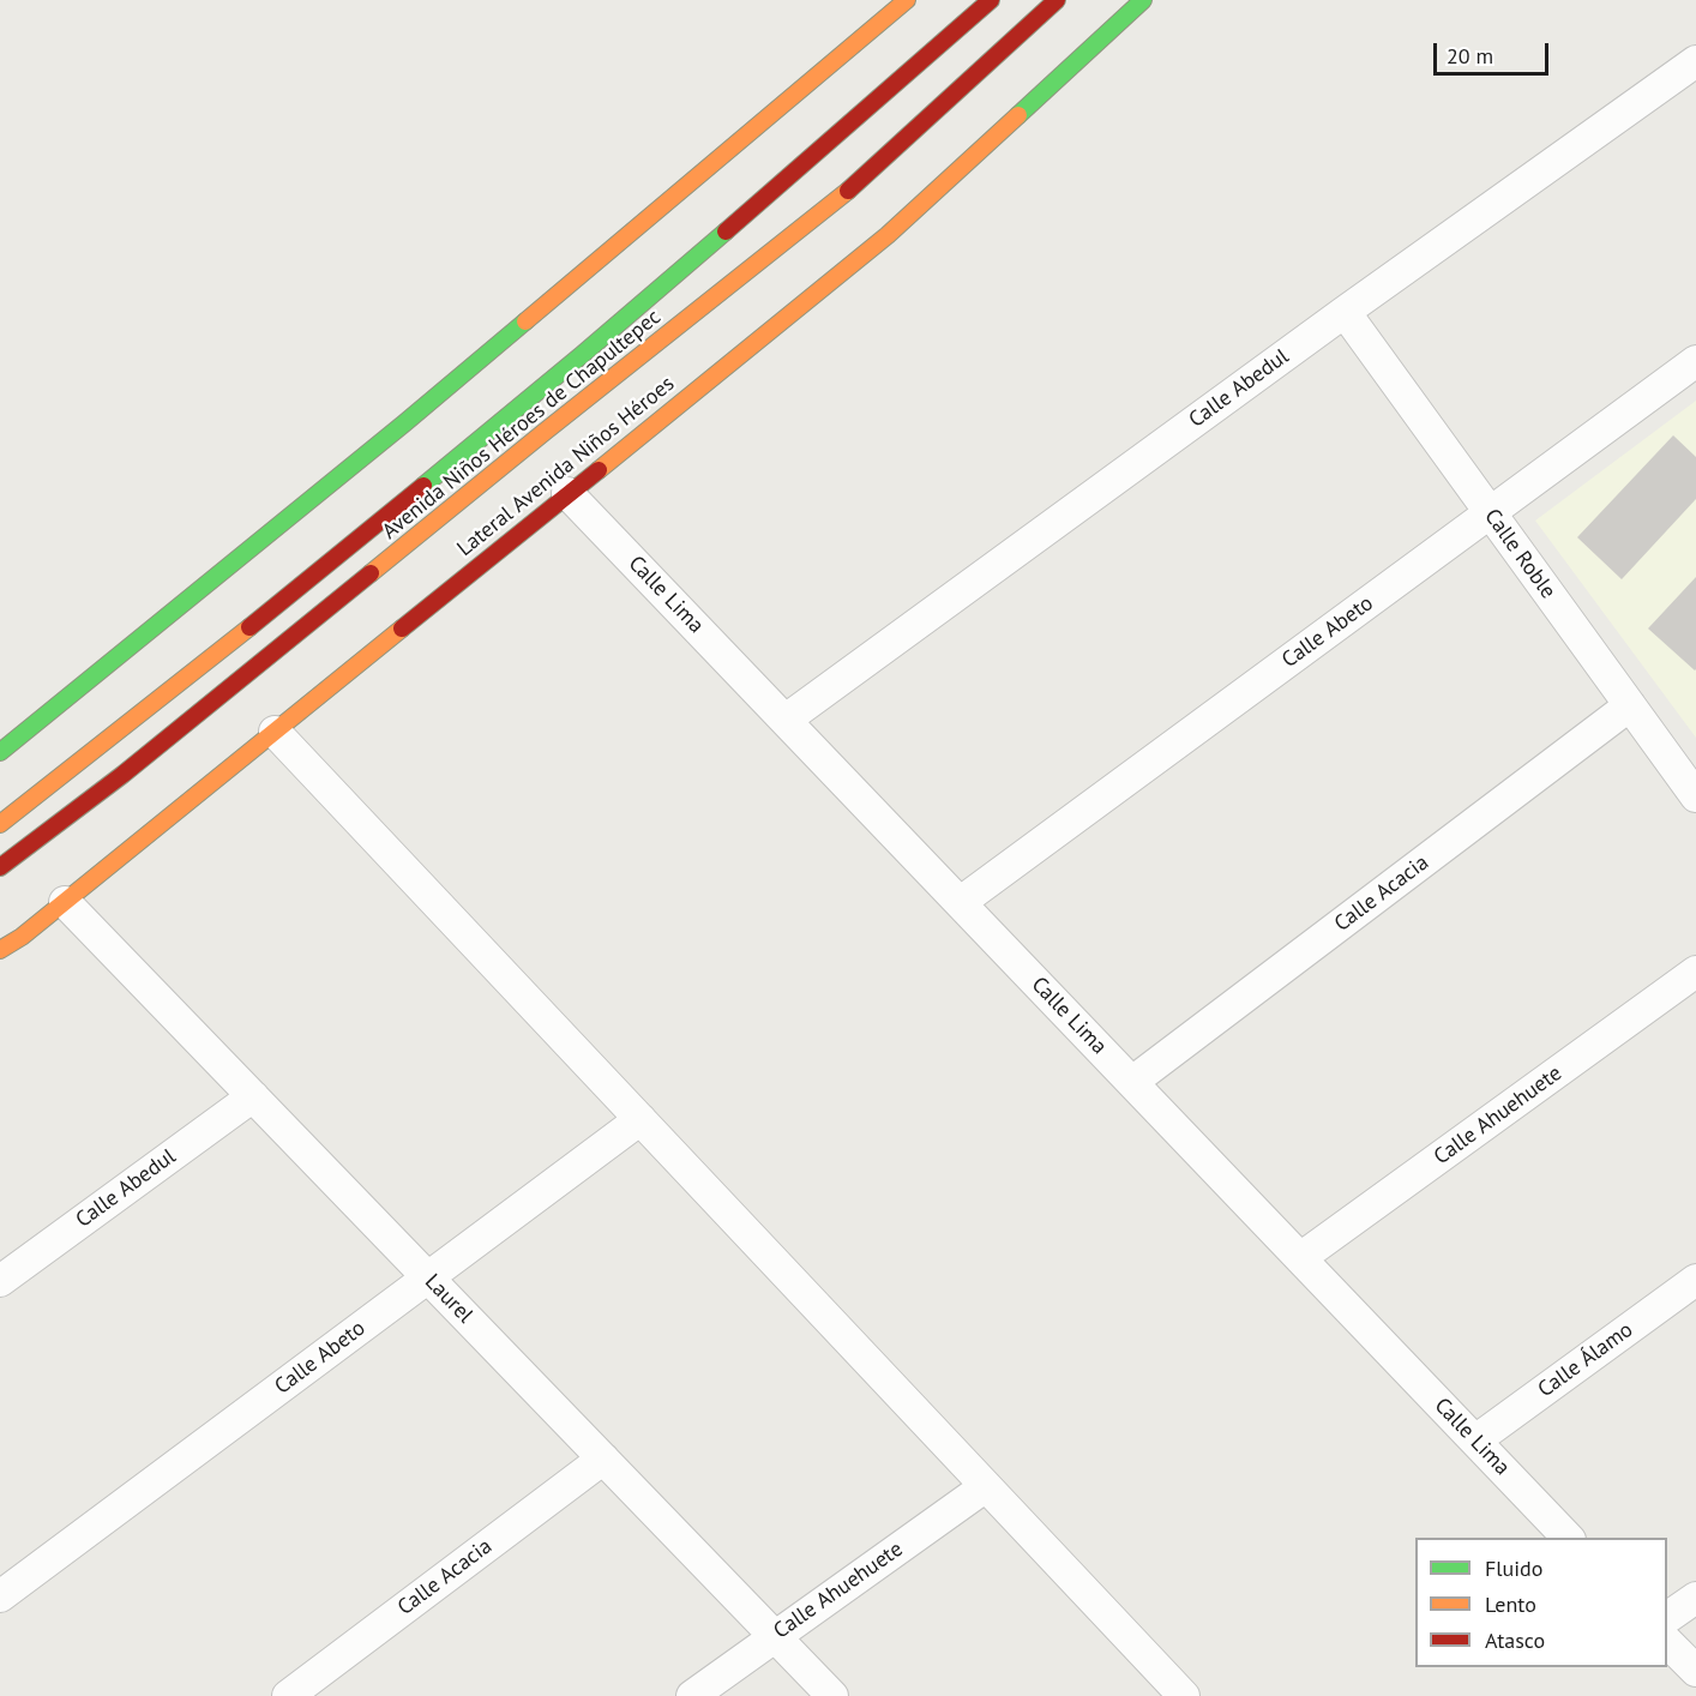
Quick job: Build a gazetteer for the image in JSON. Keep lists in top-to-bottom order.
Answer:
{
  "streets": {
    "main road": ["Avenida Niños Héroes de Chapultepec", "Lateral Avenida Niños Héroes"],
    "street": [
      "Calle Abedul",
      "Calle Roble",
      "Calle Lima",
      "Calle Abeto",
      "Calle Acacia",
      "Calle Ahuehuete",
      "Laurel",
      "Calle Álamo"
    ]
  },
  "crossings": [
    ["Calle Abedul", "Calle Roble"],
    ["Calle Abedul", "Calle Lima"],
    ["Calle Abedul", "Laurel"],
    ["Lateral Avenida Niños Héroes", "Calle Lima"],
    ["Lateral Avenida Niños Héroes", "Laurel"],
    ["Calle Roble", "Calle Abeto"],
    ["Calle Roble", "Calle Acacia"],
    ["Calle Lima", "Calle Abeto"],
    ["Calle Lima", "Calle Acacia"],
    ["Calle Lima", "Calle Ahuehuete"],
    ["Calle Lima", "Calle Álamo"],
    ["Calle Abeto", "Laurel"],
    ["Calle Acacia", "Laurel"],
    ["Calle Ahuehuete", "Laurel"]
  ],
  "legend": ["Fluido", "Lento", "Atasco"],
  "scale_bar": "20 m"
}
